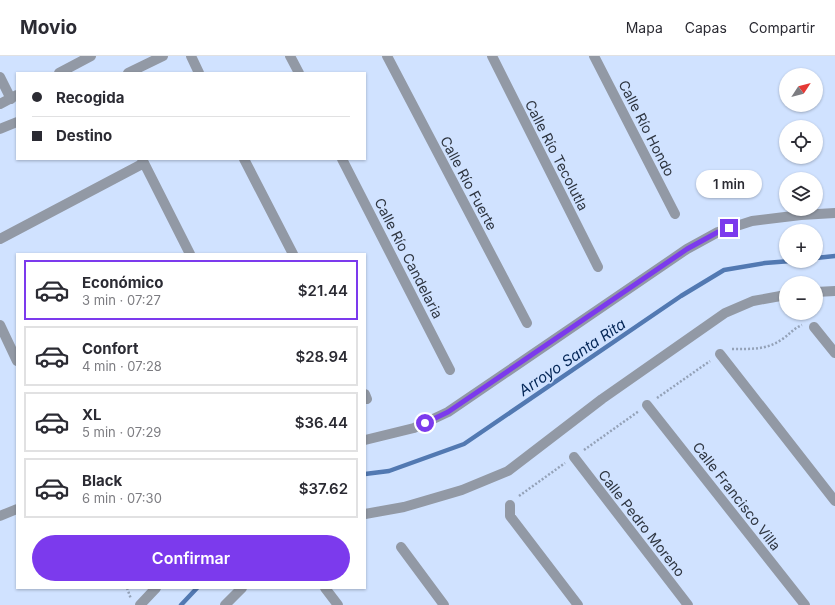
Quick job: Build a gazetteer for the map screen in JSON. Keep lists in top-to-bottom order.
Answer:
{
  "streets": {
    "street": [
      "Calle Río Hondo",
      "Calle Río Tecolutla",
      "Calle Río Fuerte",
      "Calle Río Candelaria",
      "Calle Francisco Villa",
      "Calle Pedro Moreno"
    ]
  },
  "water": ["Arroyo Santa Rita"],
  "north": "top right",
  "page": {
    "header": "Movio",
    "nav": ["Mapa", "Capas", "Compartir"],
    "map_buttons": ["+", "−"],
    "banner": ["Recogida", "Destino"],
    "bubble": "1 min",
    "list": [
      {
        "name": "Económico",
        "note": "3 min · 07:27",
        "value": "$21.44"
      },
      {
        "name": "Confort",
        "note": "4 min · 07:28",
        "value": "$28.94"
      },
      {
        "name": "XL",
        "note": "5 min · 07:29",
        "value": "$36.44"
      },
      {
        "name": "Black",
        "note": "6 min · 07:30",
        "value": "$37.62"
      }
    ],
    "buttons": "Confirmar"
  }
}
